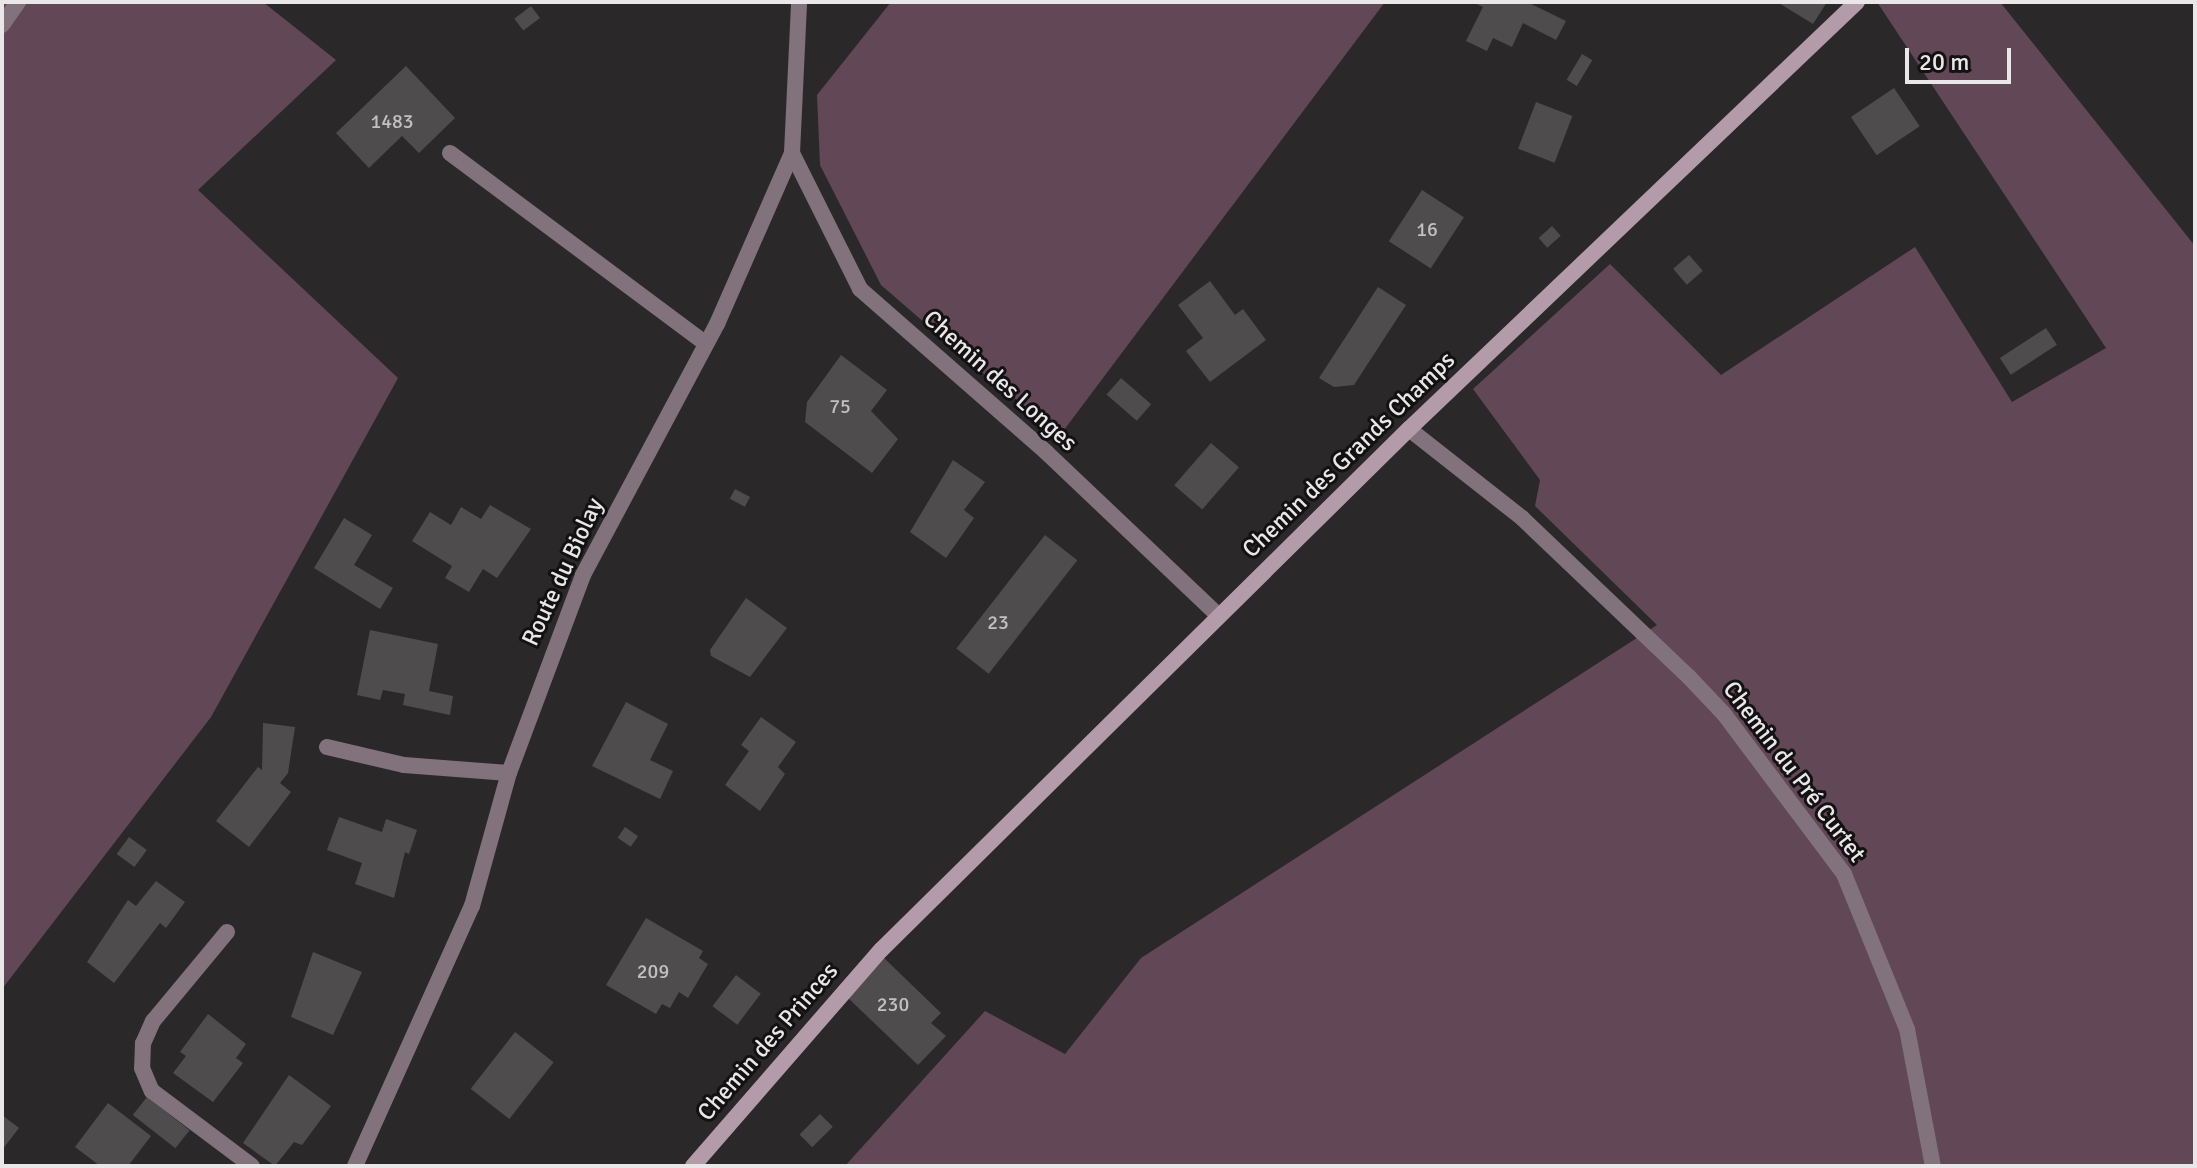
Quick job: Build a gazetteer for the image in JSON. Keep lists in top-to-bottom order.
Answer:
{
  "streets": {
    "street": [
      "Chemin des Longes",
      "Chemin des Grands Champs",
      "Route du Biolay",
      "Chemin du Pré Curtet",
      "Chemin des Princes"
    ]
  },
  "crossings": [
    ["Chemin des Longes", "Chemin des Grands Champs"],
    ["Chemin des Longes", "Route du Biolay"],
    ["Chemin des Grands Champs", "Chemin du Pré Curtet"],
    ["Chemin des Grands Champs", "Chemin des Princes"]
  ],
  "house_numbers": [
    "1483",
    "16",
    "75",
    "23",
    "209",
    "230"
  ],
  "scale_bar": "20 m"
}
